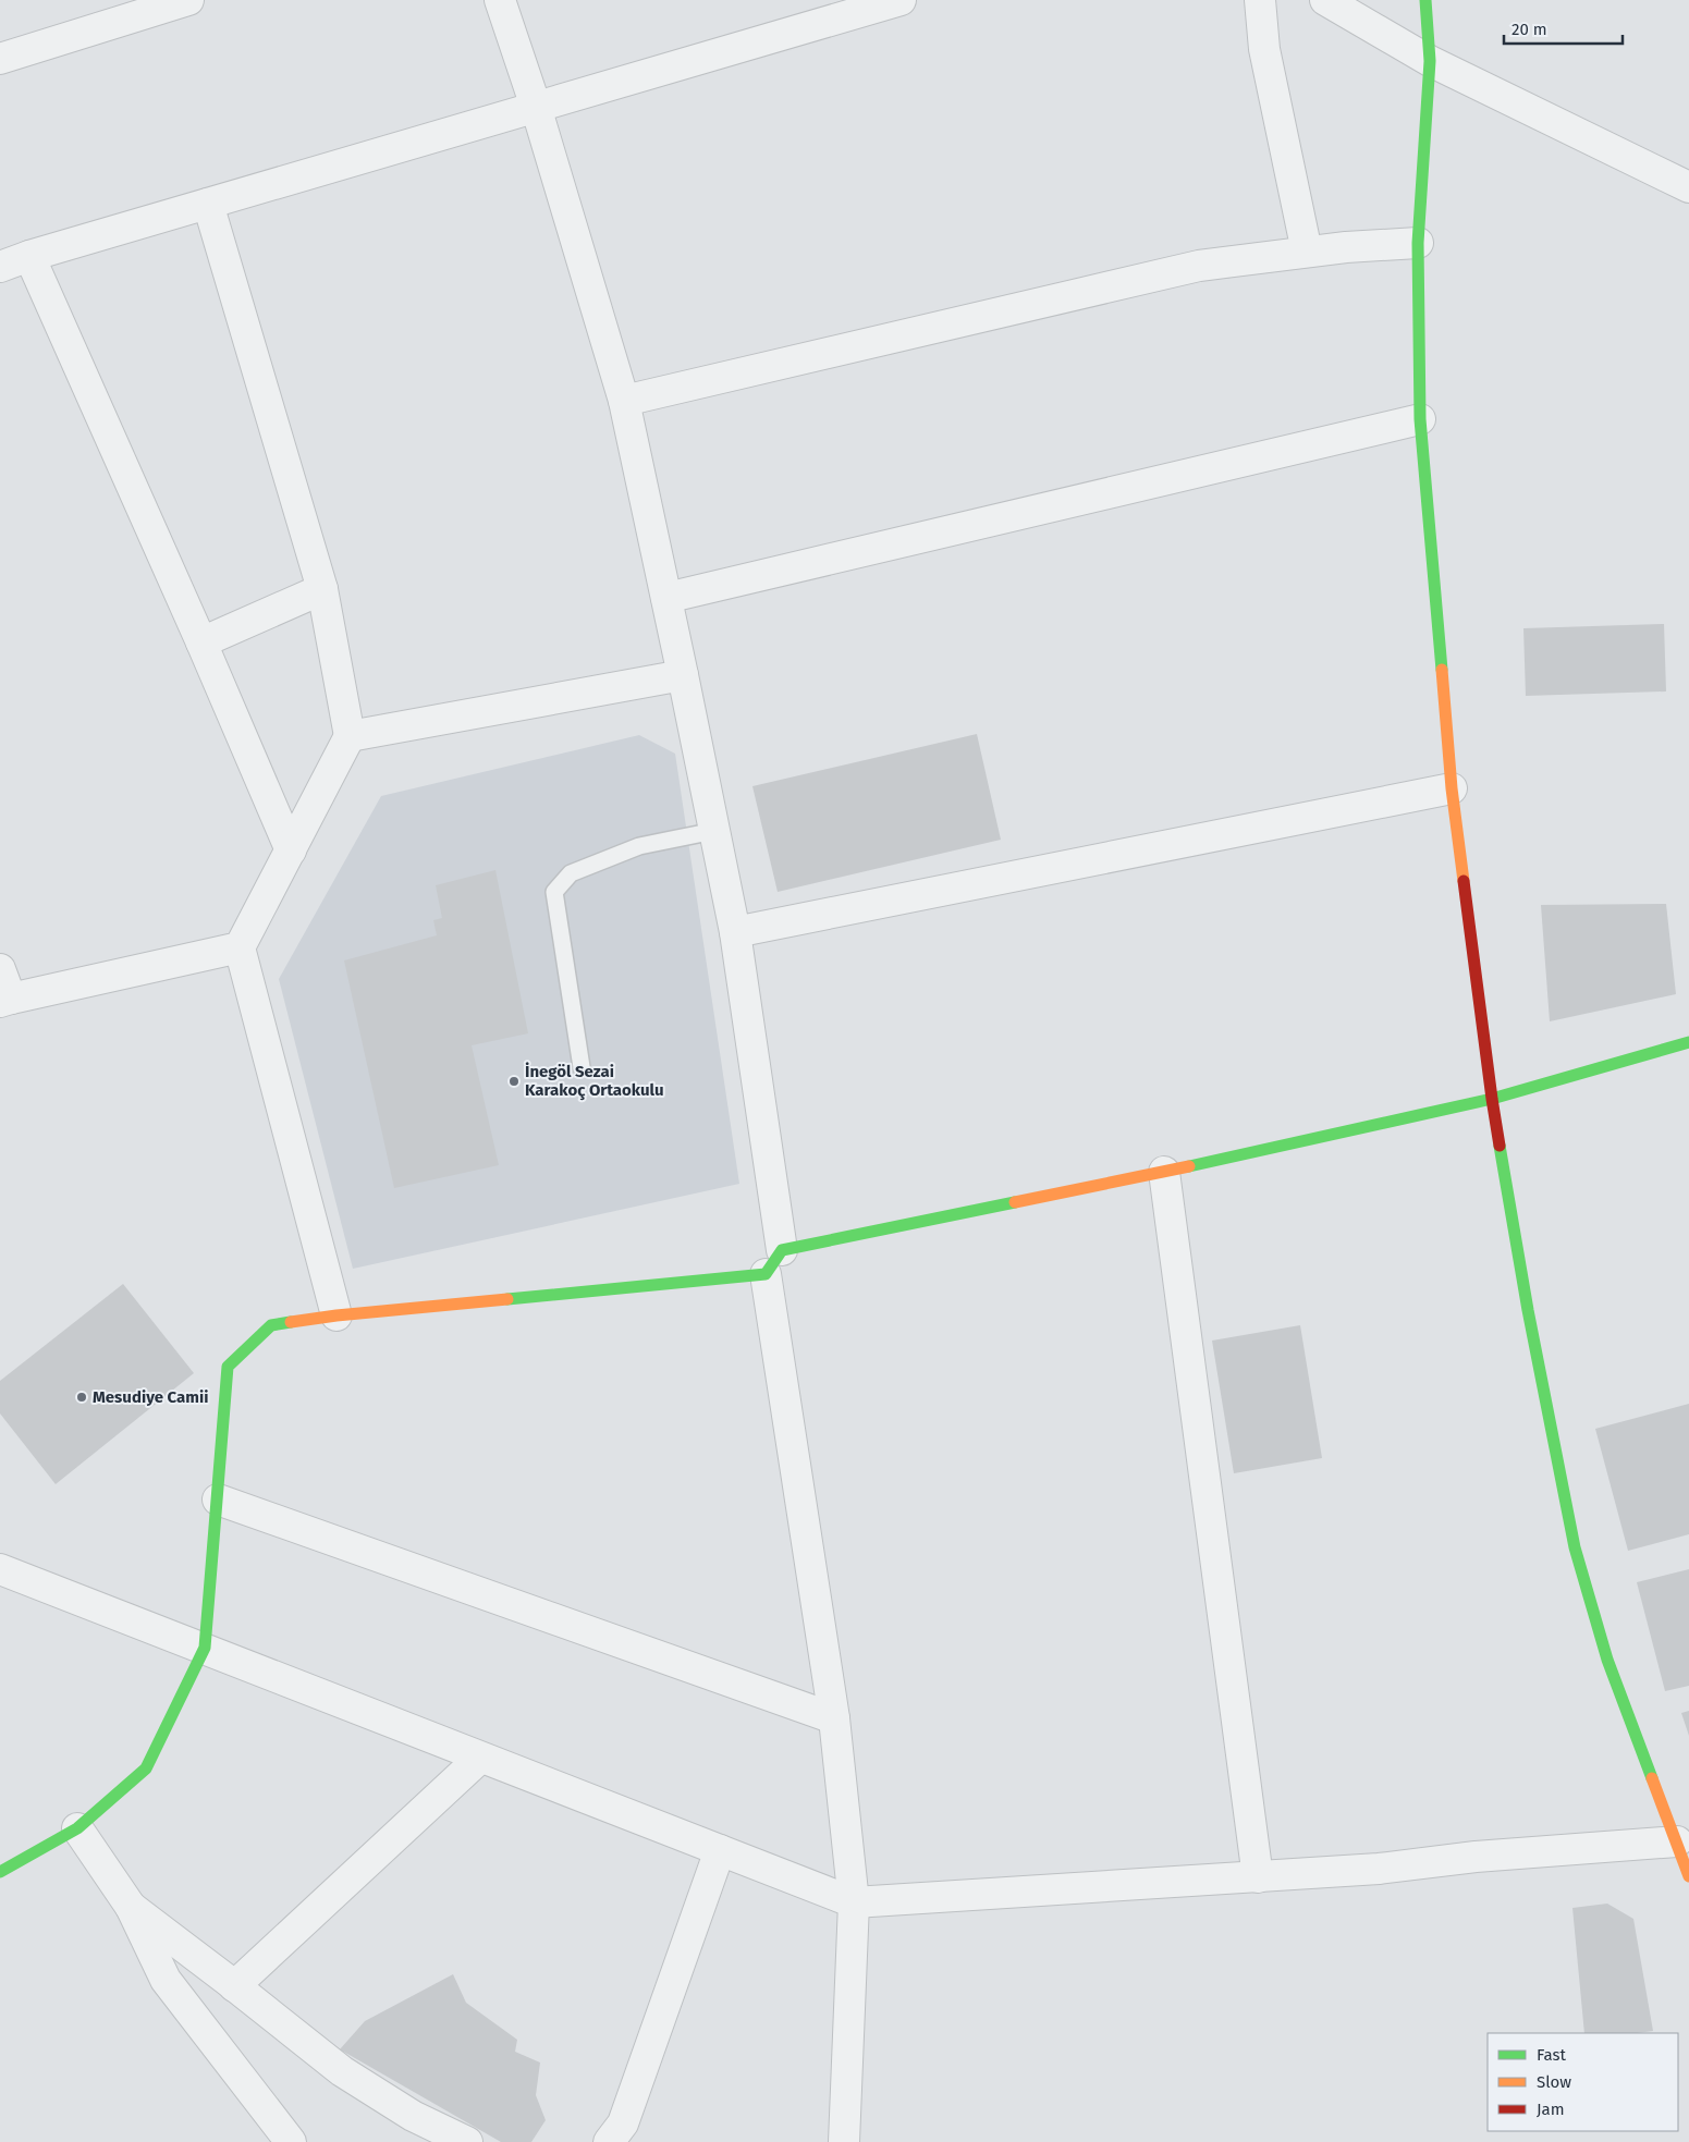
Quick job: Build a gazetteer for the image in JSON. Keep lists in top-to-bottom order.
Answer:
{
  "places": ["İnegöl Sezai Karakoç Ortaokulu", "Mesudiye Camii"],
  "legend": ["Fast", "Slow", "Jam"],
  "scale_bar": "20 m"
}
